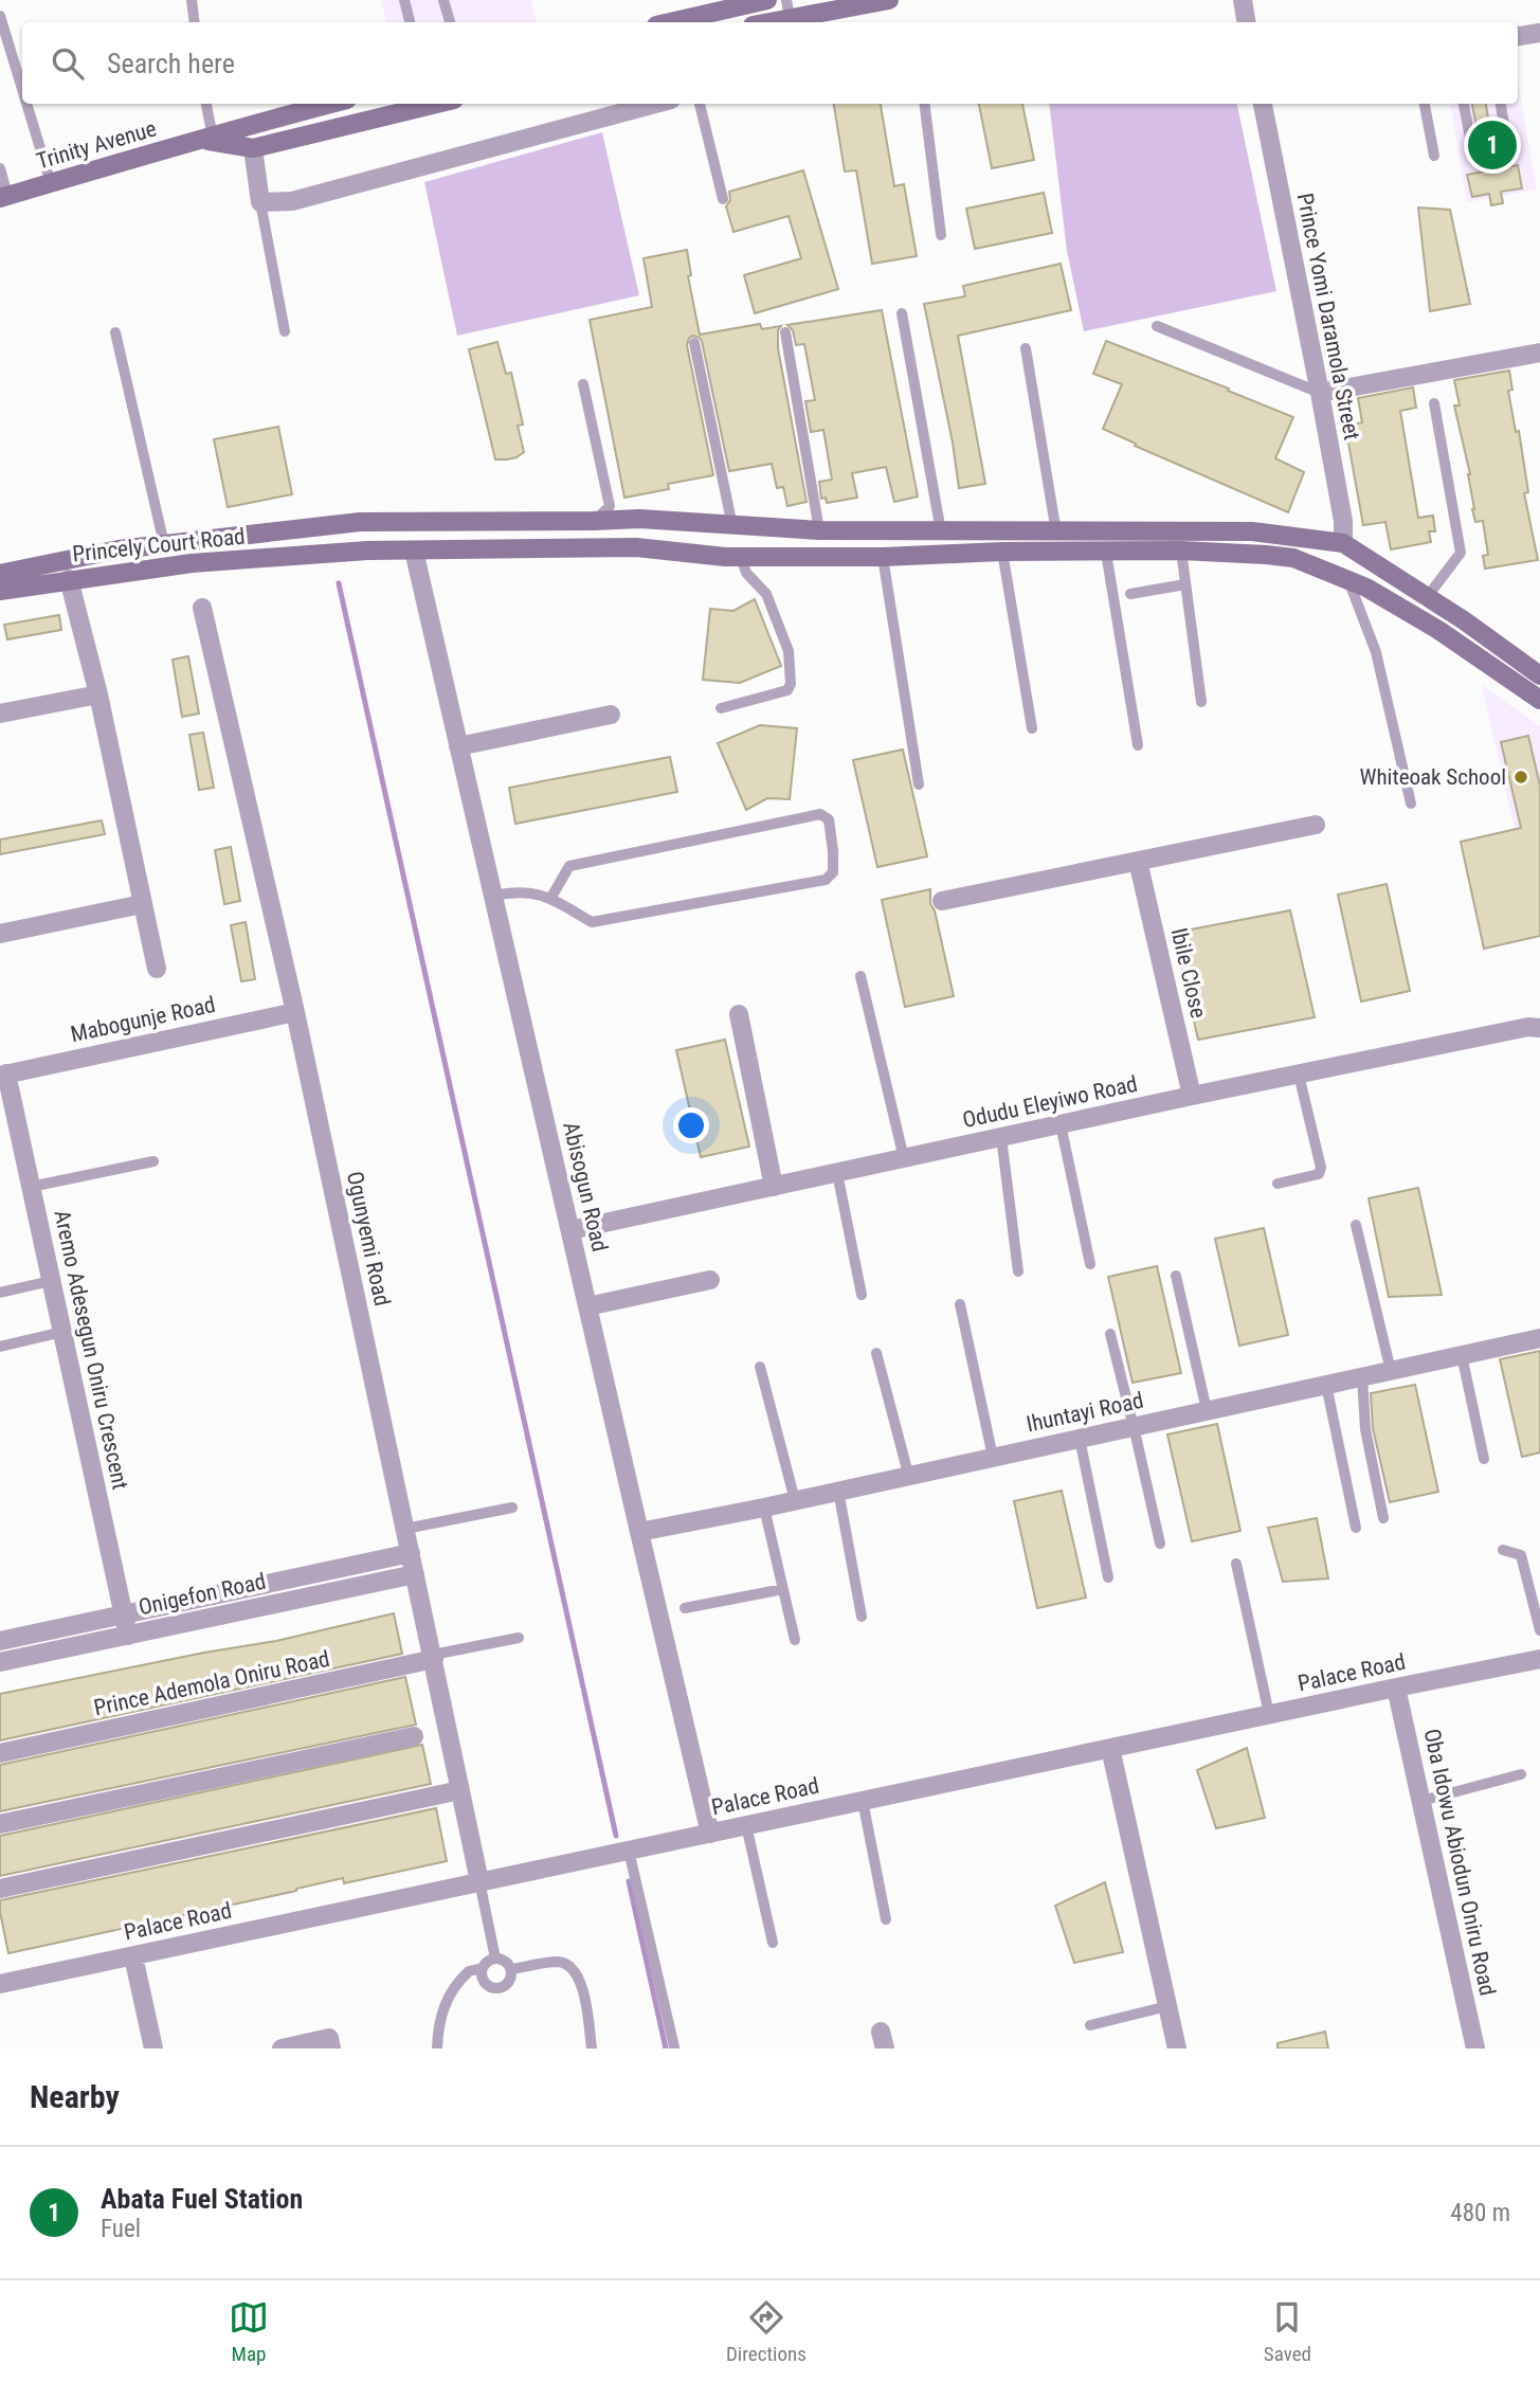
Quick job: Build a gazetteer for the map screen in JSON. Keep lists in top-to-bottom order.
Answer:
{
  "streets": {
    "street": [
      "Trinity Avenue",
      "Prince Yomi Daramola Street",
      "Princely Court Road",
      "Ibile Close",
      "Mabogunje Road",
      "Odudu Eleyiwo Road",
      "Abisogun Road",
      "Ogunyemi Road",
      "Aremo Adesegun Oniru Crescent",
      "Ihuntayi Road",
      "Onigefon Road",
      "Palace Road",
      "Prince Ademola Oniru Road",
      "Oba Idowu Abiodun Oniru Road"
    ]
  },
  "crossings": [
    ["Princely Court Road", "Abisogun Road"],
    ["Ibile Close", "Odudu Eleyiwo Road"],
    ["Mabogunje Road", "Ogunyemi Road"],
    ["Mabogunje Road", "Aremo Adesegun Oniru Crescent"],
    ["Odudu Eleyiwo Road", "Abisogun Road"],
    ["Abisogun Road", "Ihuntayi Road"],
    ["Abisogun Road", "Palace Road"],
    ["Ogunyemi Road", "Onigefon Road"],
    ["Ogunyemi Road", "Palace Road"],
    ["Ogunyemi Road", "Prince Ademola Oniru Road"],
    ["Aremo Adesegun Oniru Crescent", "Onigefon Road"],
    ["Palace Road", "Oba Idowu Abiodun Oniru Road"]
  ],
  "places": ["Whiteoak School"],
  "page": {
    "search": "Search here",
    "pins": "1",
    "heading": "Nearby",
    "list": [
      {
        "mark": "1",
        "name": "Abata Fuel Station",
        "note": "Fuel",
        "value": "480 m"
      }
    ],
    "nav": ["Map", "Directions", "Saved"]
  }
}
